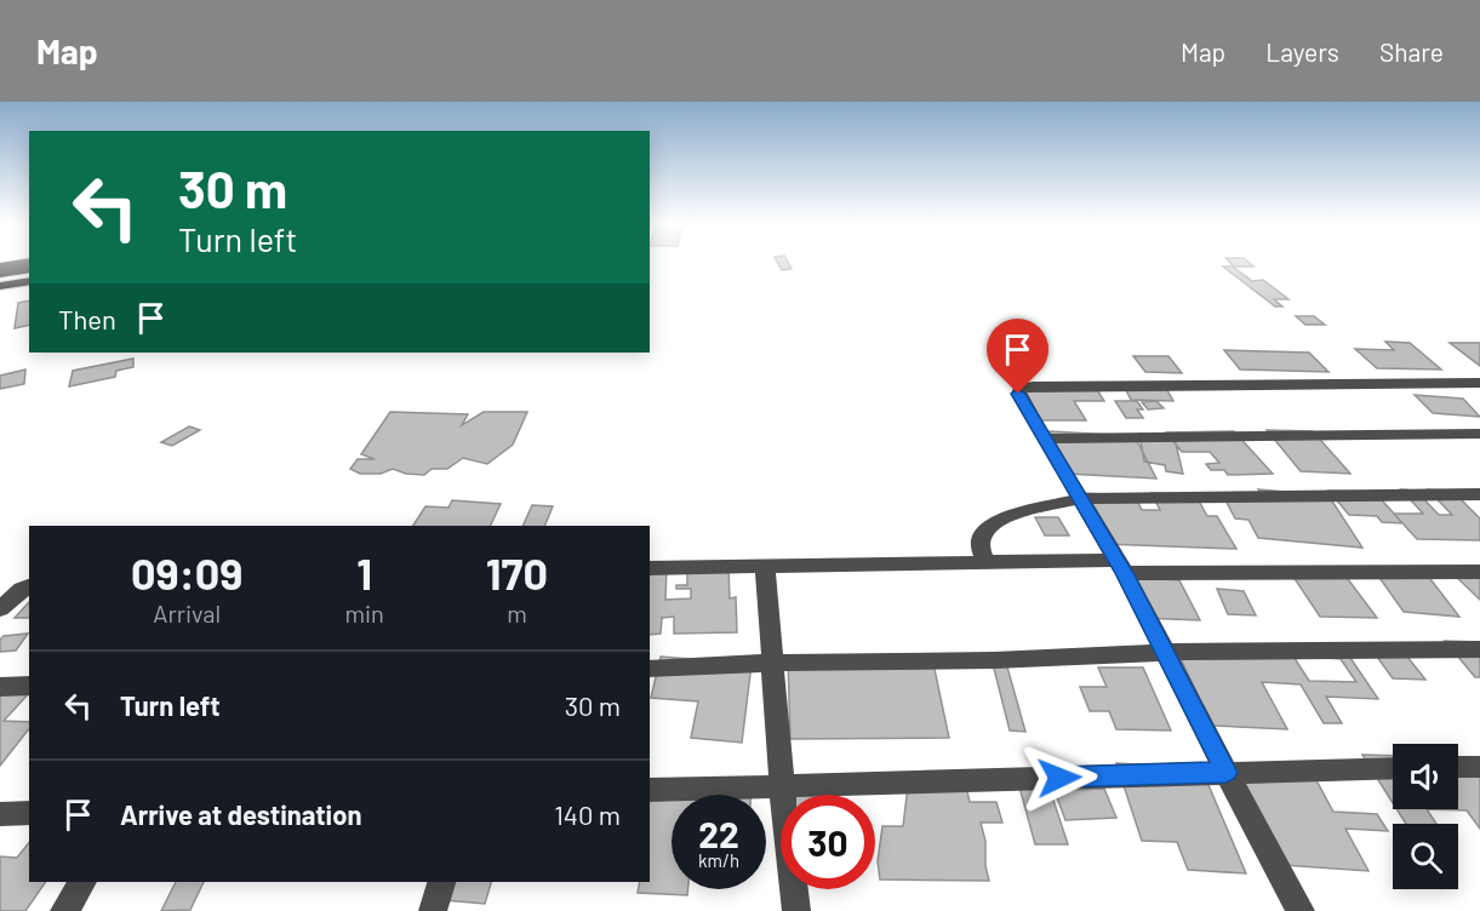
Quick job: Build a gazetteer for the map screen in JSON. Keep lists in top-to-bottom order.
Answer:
{
  "page": {
    "header": "Map",
    "nav": ["Map", "Layers", "Share"],
    "turn": ["30 m", "Turn left"],
    "then": "Then",
    "eta": [
      "09:09",
      "Arrival",
      "1",
      "min",
      "170",
      "m"
    ],
    "list": [
      {
        "name": "Turn left",
        "value": "30 m"
      },
      {
        "name": "Arrive at destination",
        "value": "140 m"
      }
    ],
    "speed": "22 km/h",
    "limit": "30"
  }
}
